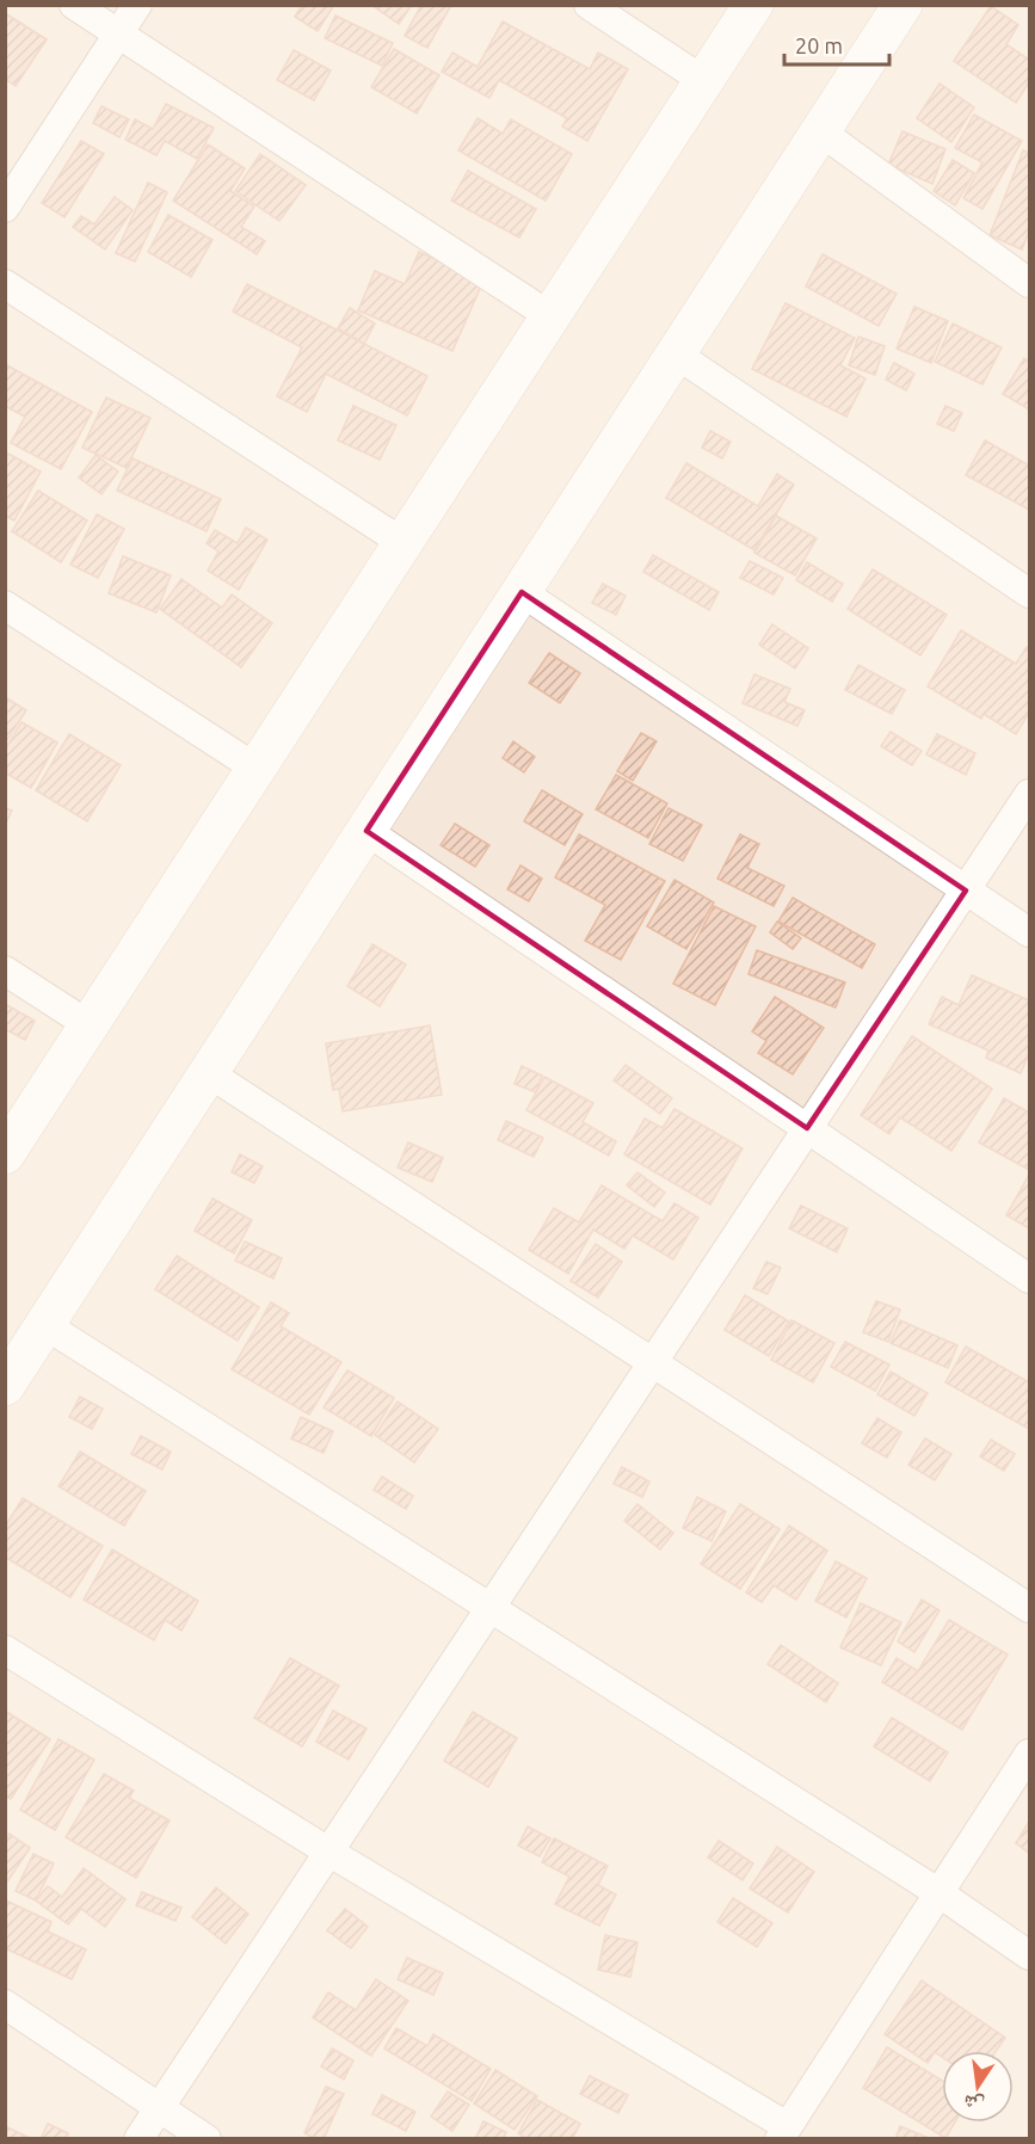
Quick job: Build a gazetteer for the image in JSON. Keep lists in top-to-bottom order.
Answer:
{
  "scale_bar": "20 m",
  "north": "bottom"
}
